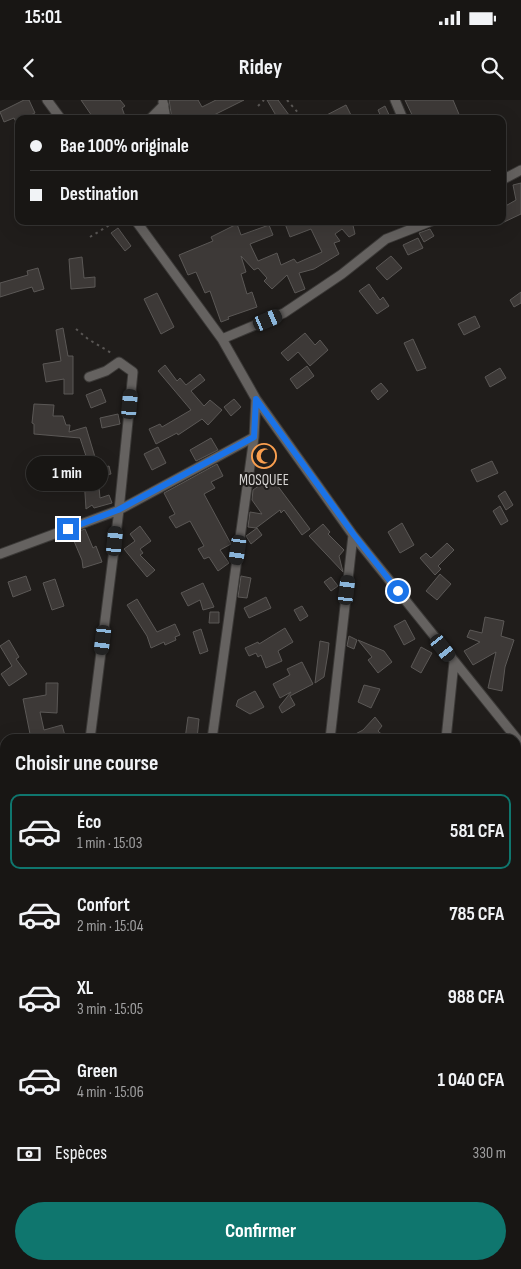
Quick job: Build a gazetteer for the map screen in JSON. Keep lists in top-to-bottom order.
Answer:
{
  "places": {
    "mosque": ["MOSQUEE"]
  },
  "page": {
    "status": "15:01",
    "header": "Ridey",
    "banner": ["Bae 100% originale", "Destination"],
    "bubble": "1 min",
    "heading": "Choisir une course",
    "list": [
      {
        "name": "Éco",
        "note": "1 min · 15:03",
        "value": "581 CFA"
      },
      {
        "name": "Confort",
        "note": "2 min · 15:04",
        "value": "785 CFA"
      },
      {
        "name": "XL",
        "note": "3 min · 15:05",
        "value": "988 CFA"
      },
      {
        "name": "Green",
        "note": "4 min · 15:06",
        "value": "1 040 CFA"
      }
    ],
    "pay": ["Espèces", "330 m"],
    "buttons": "Confirmer"
  }
}
